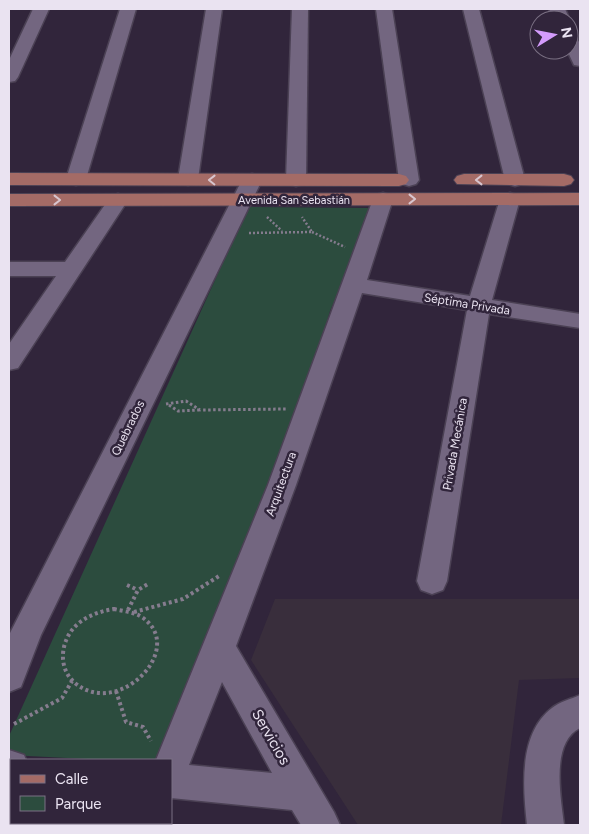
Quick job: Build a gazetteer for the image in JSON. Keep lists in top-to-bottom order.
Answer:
{
  "streets": {
    "main road": ["Avenida San Sebastián"],
    "street": [
      "Séptima Privada",
      "Quebrados",
      "Privada Mecánica",
      "Arquitectura",
      "Servicios"
    ]
  },
  "crossings": [
    ["Avenida San Sebastián", "Quebrados"],
    ["Avenida San Sebastián", "Privada Mecánica"],
    ["Avenida San Sebastián", "Arquitectura"],
    ["Séptima Privada", "Privada Mecánica"],
    ["Séptima Privada", "Arquitectura"],
    ["Arquitectura", "Servicios"]
  ],
  "legend": ["Calle", "Parque"],
  "north": "right"
}
